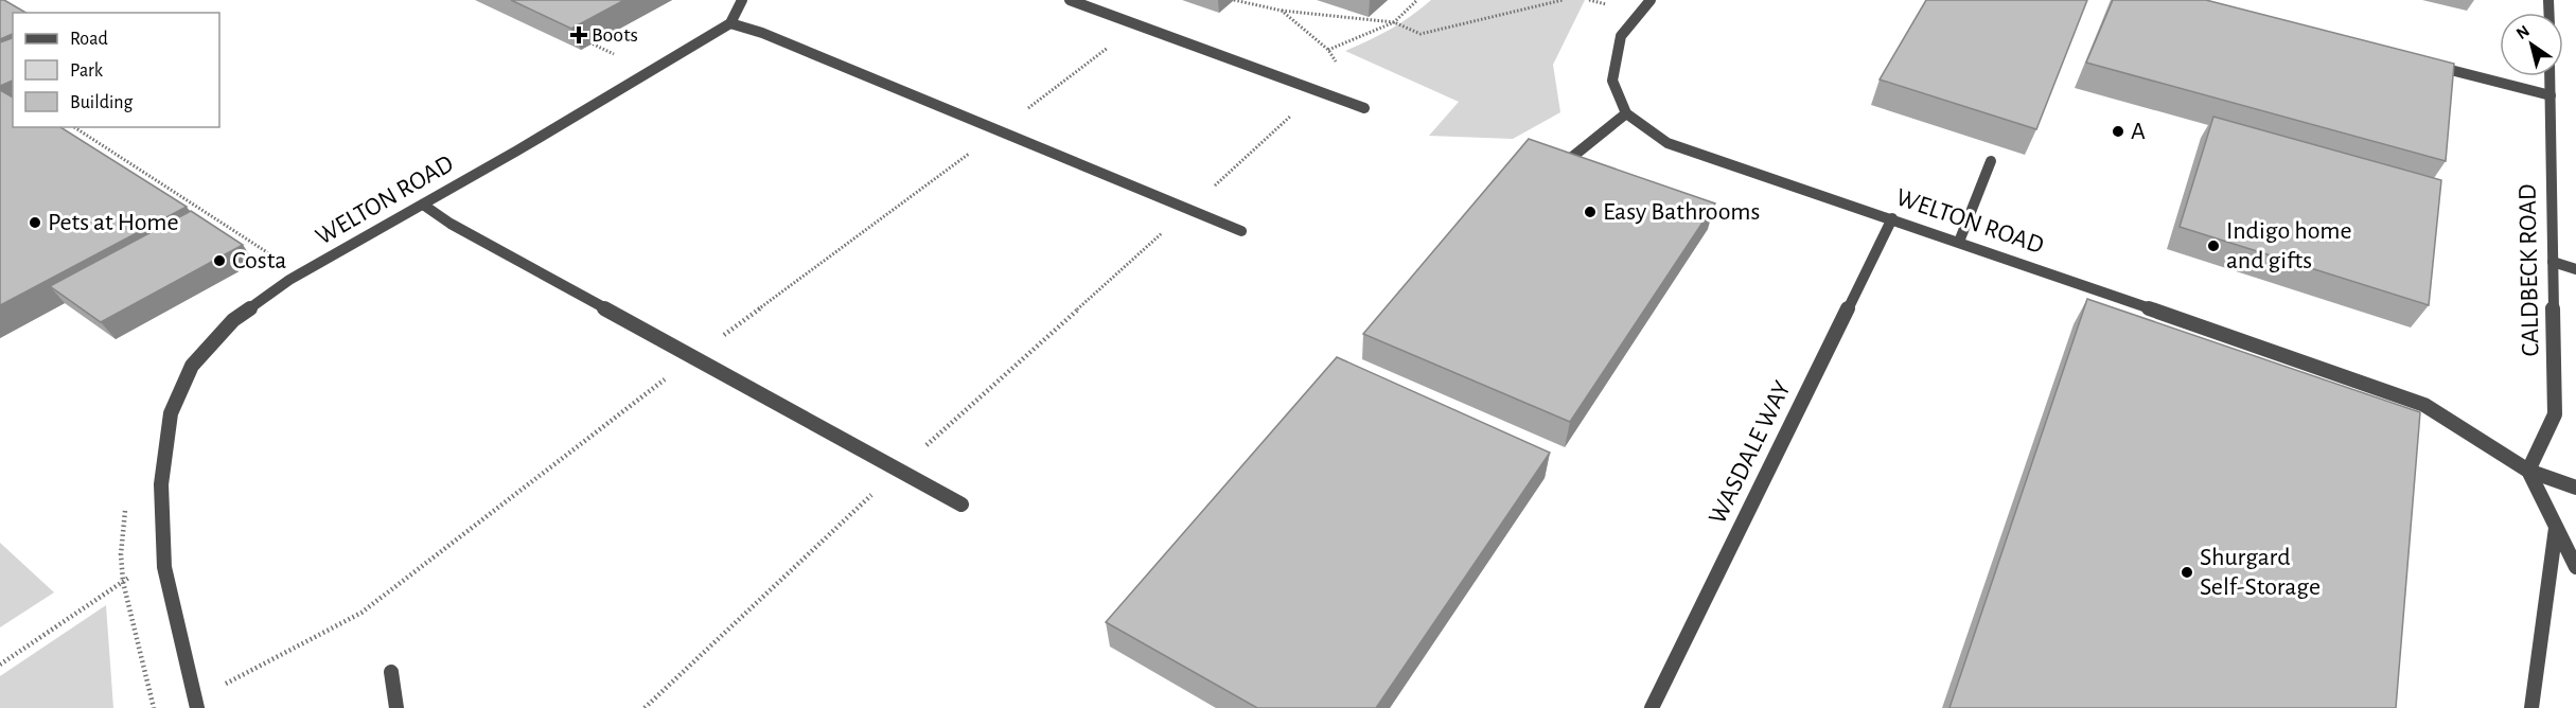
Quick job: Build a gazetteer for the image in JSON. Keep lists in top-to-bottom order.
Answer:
{
  "streets": {
    "street": ["WELTON ROAD", "CALDBECK ROAD", "WASDALE WAY"]
  },
  "crossings": [
    ["WELTON ROAD", "CALDBECK ROAD"],
    ["WELTON ROAD", "WASDALE WAY"]
  ],
  "places": {
    "health": ["Boots"],
    "other": [
      "A",
      "Easy Bathrooms",
      "Pets at Home",
      "Indigo home and gifts",
      "Costa",
      "Shurgard Self-Storage"
    ]
  },
  "legend": ["Road", "Park", "Building"],
  "north": "top left"
}
